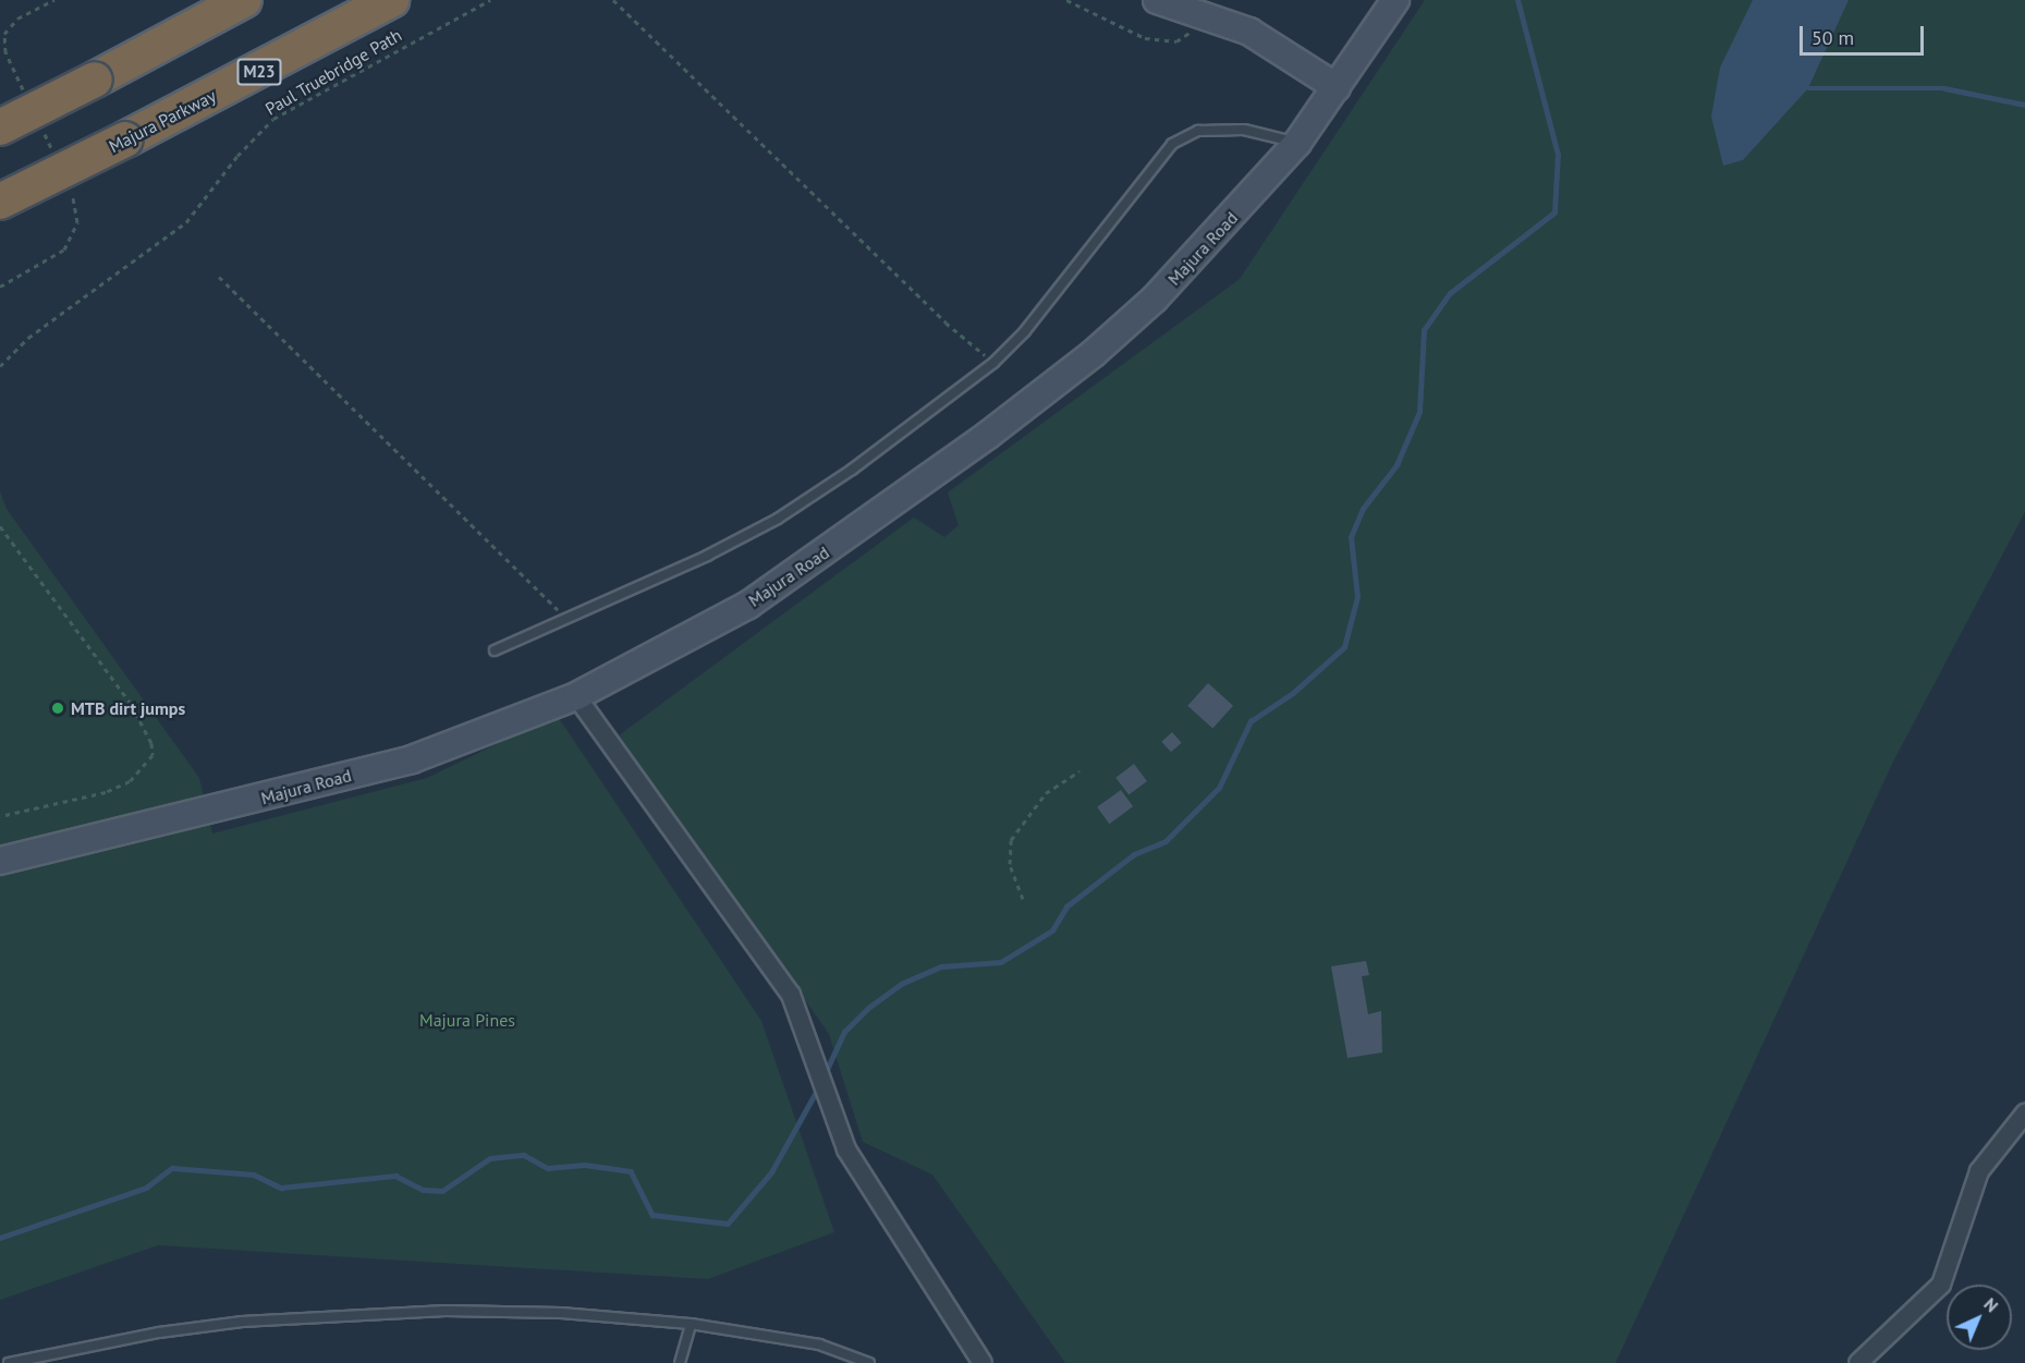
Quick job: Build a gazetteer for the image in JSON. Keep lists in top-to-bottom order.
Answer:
{
  "streets": {
    "highway": ["M23", "Majura Parkway"],
    "street": ["Majura Road"],
    "path": ["Paul Truebridge Path"]
  },
  "parks": ["Majura Pines"],
  "places": ["MTB dirt jumps"],
  "scale_bar": "50 m",
  "north": "top right"
}
